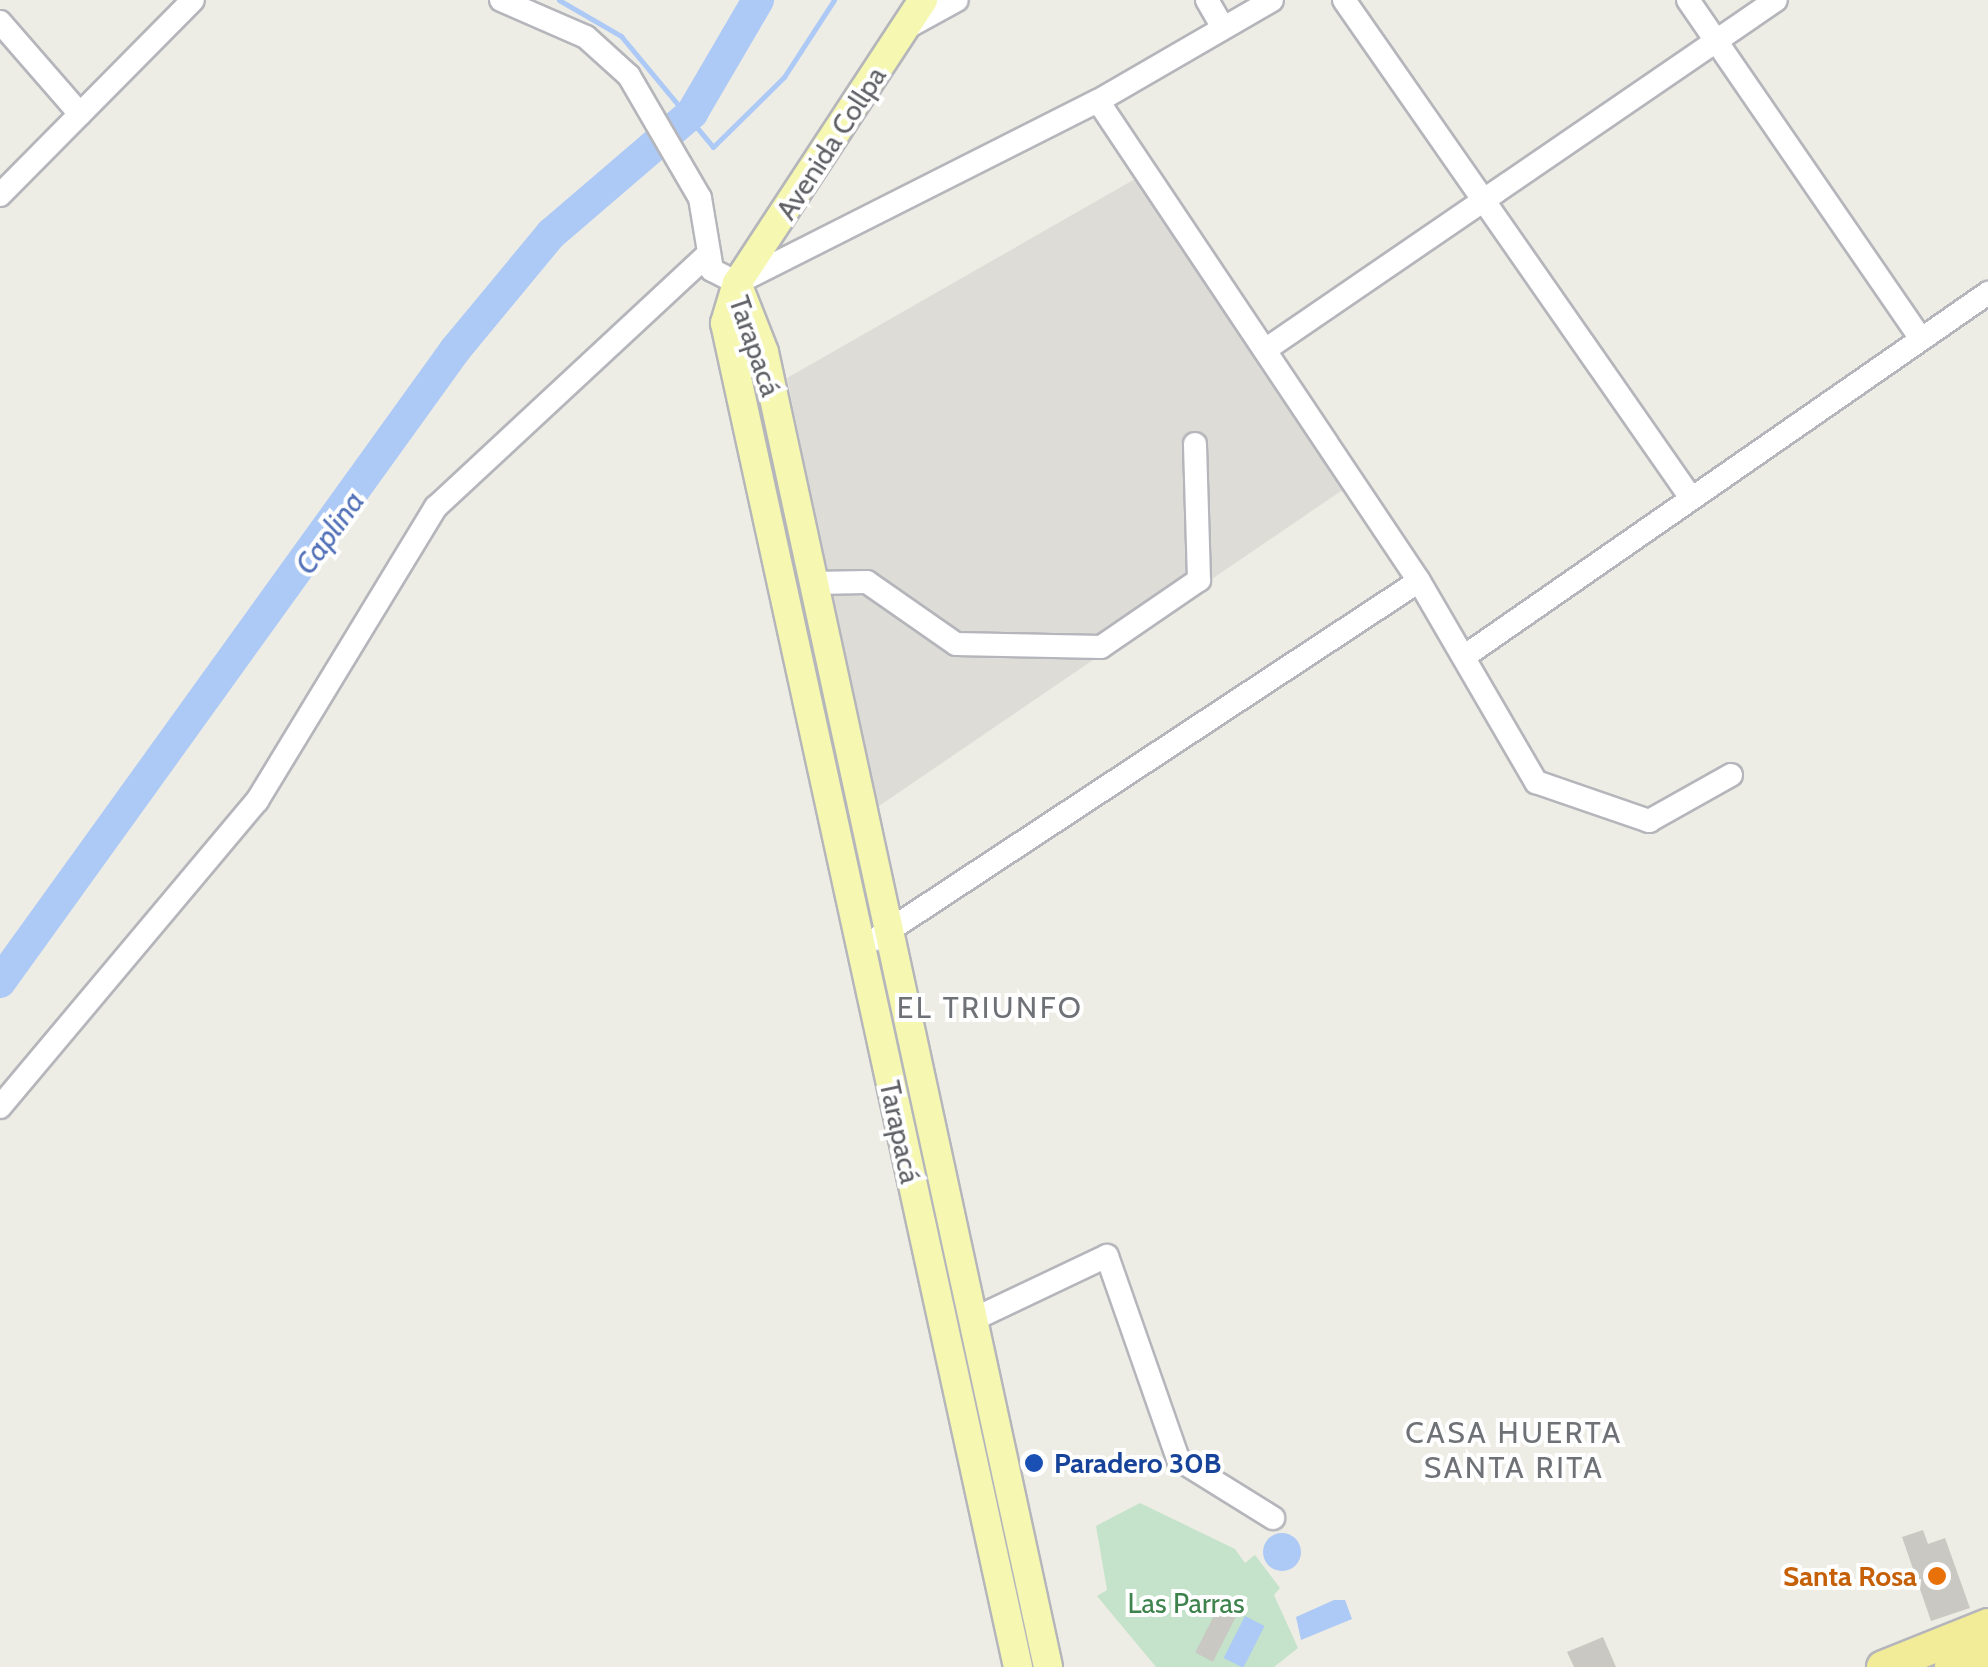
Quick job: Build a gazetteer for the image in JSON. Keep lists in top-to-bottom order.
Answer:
{
  "streets": {
    "main road": ["Avenida Collpa", "Tarapacá"]
  },
  "crossings": [
    ["Avenida Collpa", "Tarapacá"]
  ],
  "districts": ["EL TRIUNFO", "CASA HUERTA SANTA RITA"],
  "water": ["Caplina"],
  "parks": ["Las Parras"],
  "places": ["Paradero 30B", "Santa Rosa"]
}
